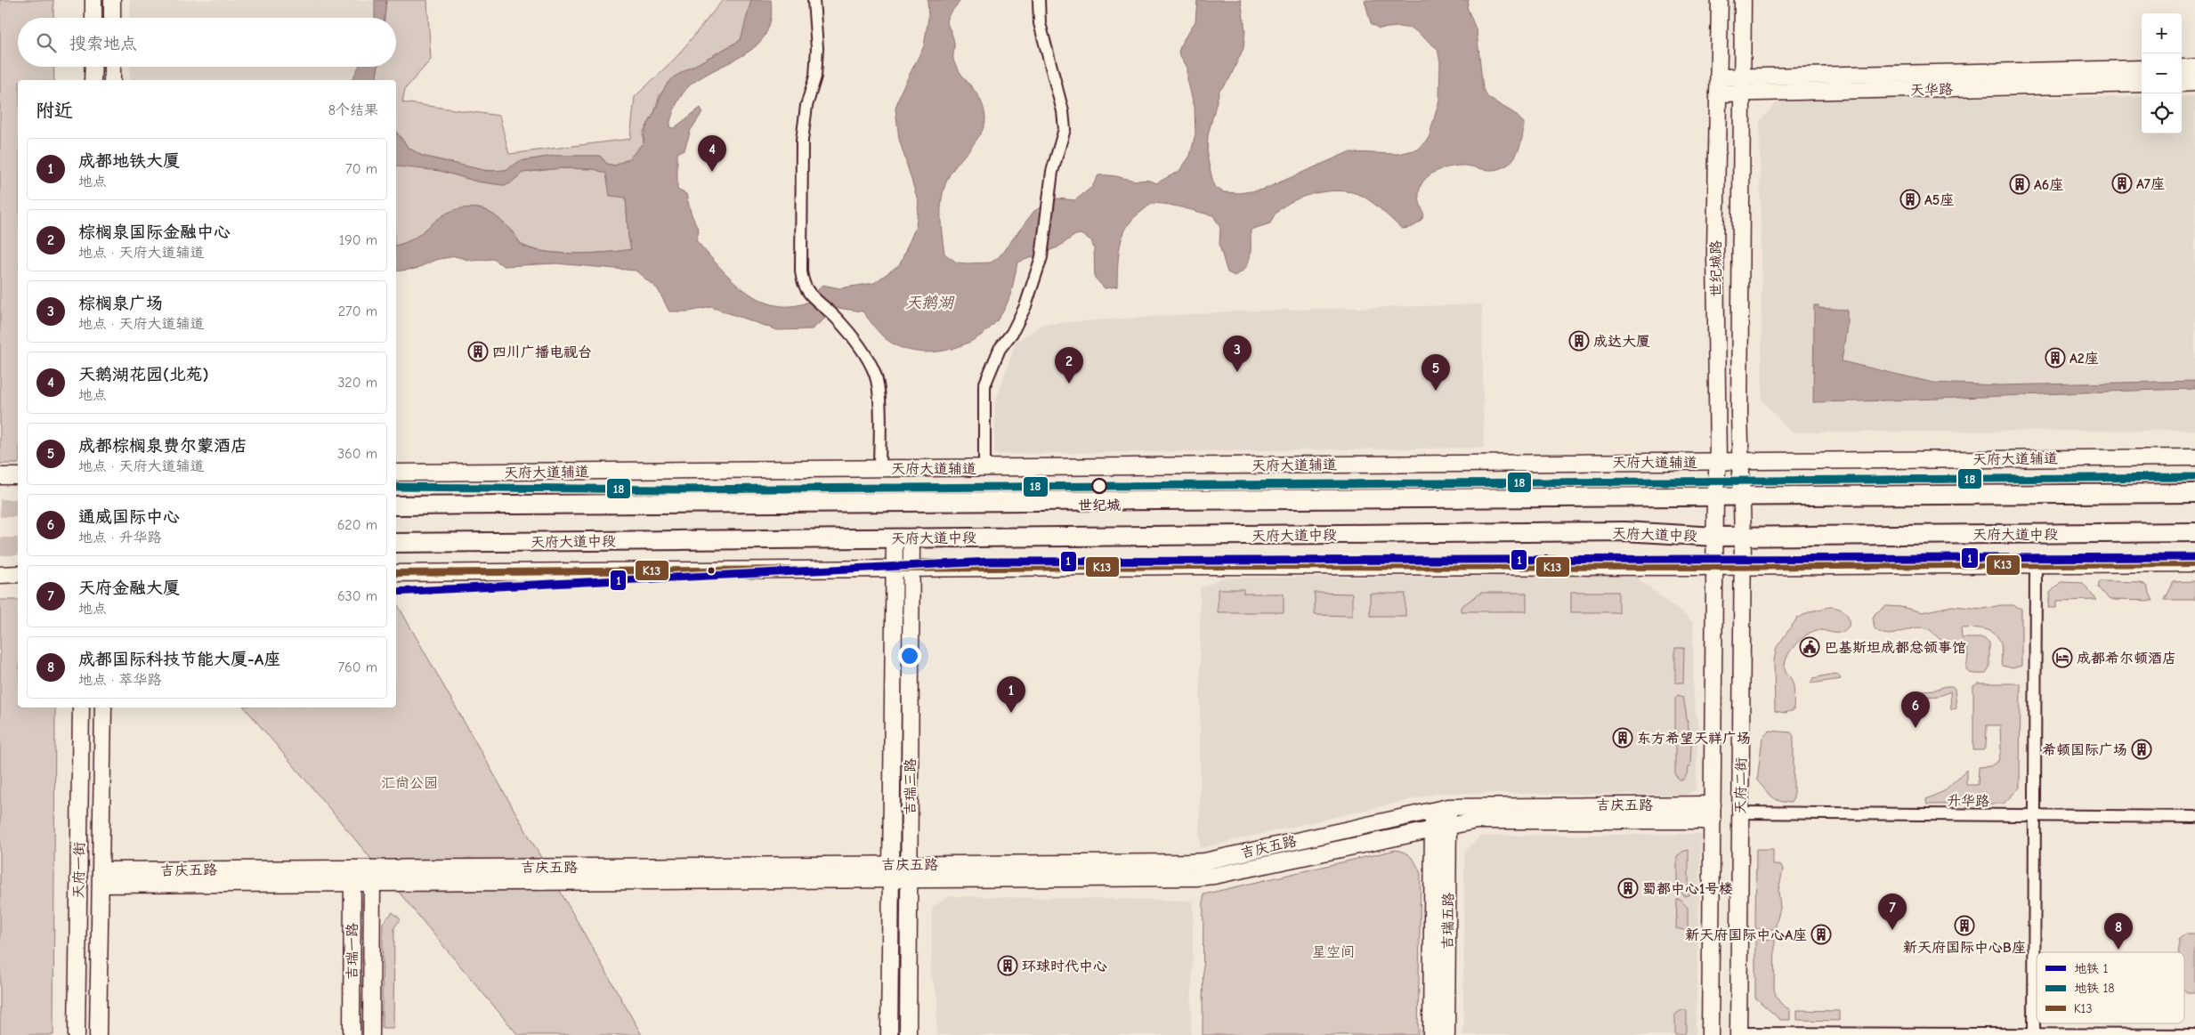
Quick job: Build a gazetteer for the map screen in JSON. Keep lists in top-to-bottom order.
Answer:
{
  "streets": {
    "main road": ["天府大道中段"],
    "street": [
      "天华路",
      "世纪城路",
      "天府大道辅道",
      "天府二街",
      "吉瑞三路",
      "升华路",
      "吉庆五路",
      "天府一街",
      "吉瑞五路",
      "吉瑞一路"
    ]
  },
  "crossings": [
    ["天华路", "世纪城路"],
    ["世纪城路", "天府大道辅道"],
    ["世纪城路", "天府大道中段"],
    ["世纪城路", "天府二街"],
    ["天府大道中段", "天府二街"],
    ["天府大道中段", "吉瑞三路"],
    ["天府二街", "升华路"],
    ["天府二街", "吉庆五路"],
    ["吉瑞三路", "吉庆五路"],
    ["吉庆五路", "天府一街"],
    ["吉庆五路", "吉瑞五路"],
    ["吉庆五路", "吉瑞一路"]
  ],
  "water": ["天鹅湖"],
  "parks": ["汇尚公园", "星空间"],
  "places": {
    "building": [
      "A7座",
      "A6座",
      "A5座",
      "成达大厦",
      "四川广播电视台",
      "A2座",
      "东方希望天祥广场",
      "希顿国际广场",
      "蜀都中心1号楼",
      "新天府国际中心B座",
      "新天府国际中心A座",
      "环球时代中心"
    ],
    "other": ["世纪城"],
    "public building": ["巴基斯坦成都总领事馆"],
    "hotel": ["成都希尔顿酒店"]
  },
  "lines": ["metro line 18", "metro line 1", "transit line K13"],
  "legend": ["地铁 1", "地铁 18", "K13"],
  "page": {
    "map_buttons": ["+", "−"],
    "search": "搜索地点",
    "heading": ["附近", "8个结果"],
    "pins": [
      "4",
      "3",
      "2",
      "5",
      "1",
      "6",
      "7",
      "8"
    ],
    "list": [
      {
        "mark": "1",
        "name": "成都地铁大厦",
        "note": "地点",
        "value": "70 m"
      },
      {
        "mark": "2",
        "name": "棕榈泉国际金融中心",
        "note": "地点 · 天府大道辅道",
        "value": "190 m"
      },
      {
        "mark": "3",
        "name": "棕榈泉广场",
        "note": "地点 · 天府大道辅道",
        "value": "270 m"
      },
      {
        "mark": "4",
        "name": "天鹅湖花园(北苑)",
        "note": "地点",
        "value": "320 m"
      },
      {
        "mark": "5",
        "name": "成都棕榈泉费尔蒙酒店",
        "note": "地点 · 天府大道辅道",
        "value": "360 m"
      },
      {
        "mark": "6",
        "name": "通威国际中心",
        "note": "地点 · 升华路",
        "value": "620 m"
      },
      {
        "mark": "7",
        "name": "天府金融大厦",
        "note": "地点",
        "value": "630 m"
      },
      {
        "mark": "8",
        "name": "成都国际科技节能大厦-A座",
        "note": "地点 · 萃华路",
        "value": "760 m"
      }
    ]
  }
}
